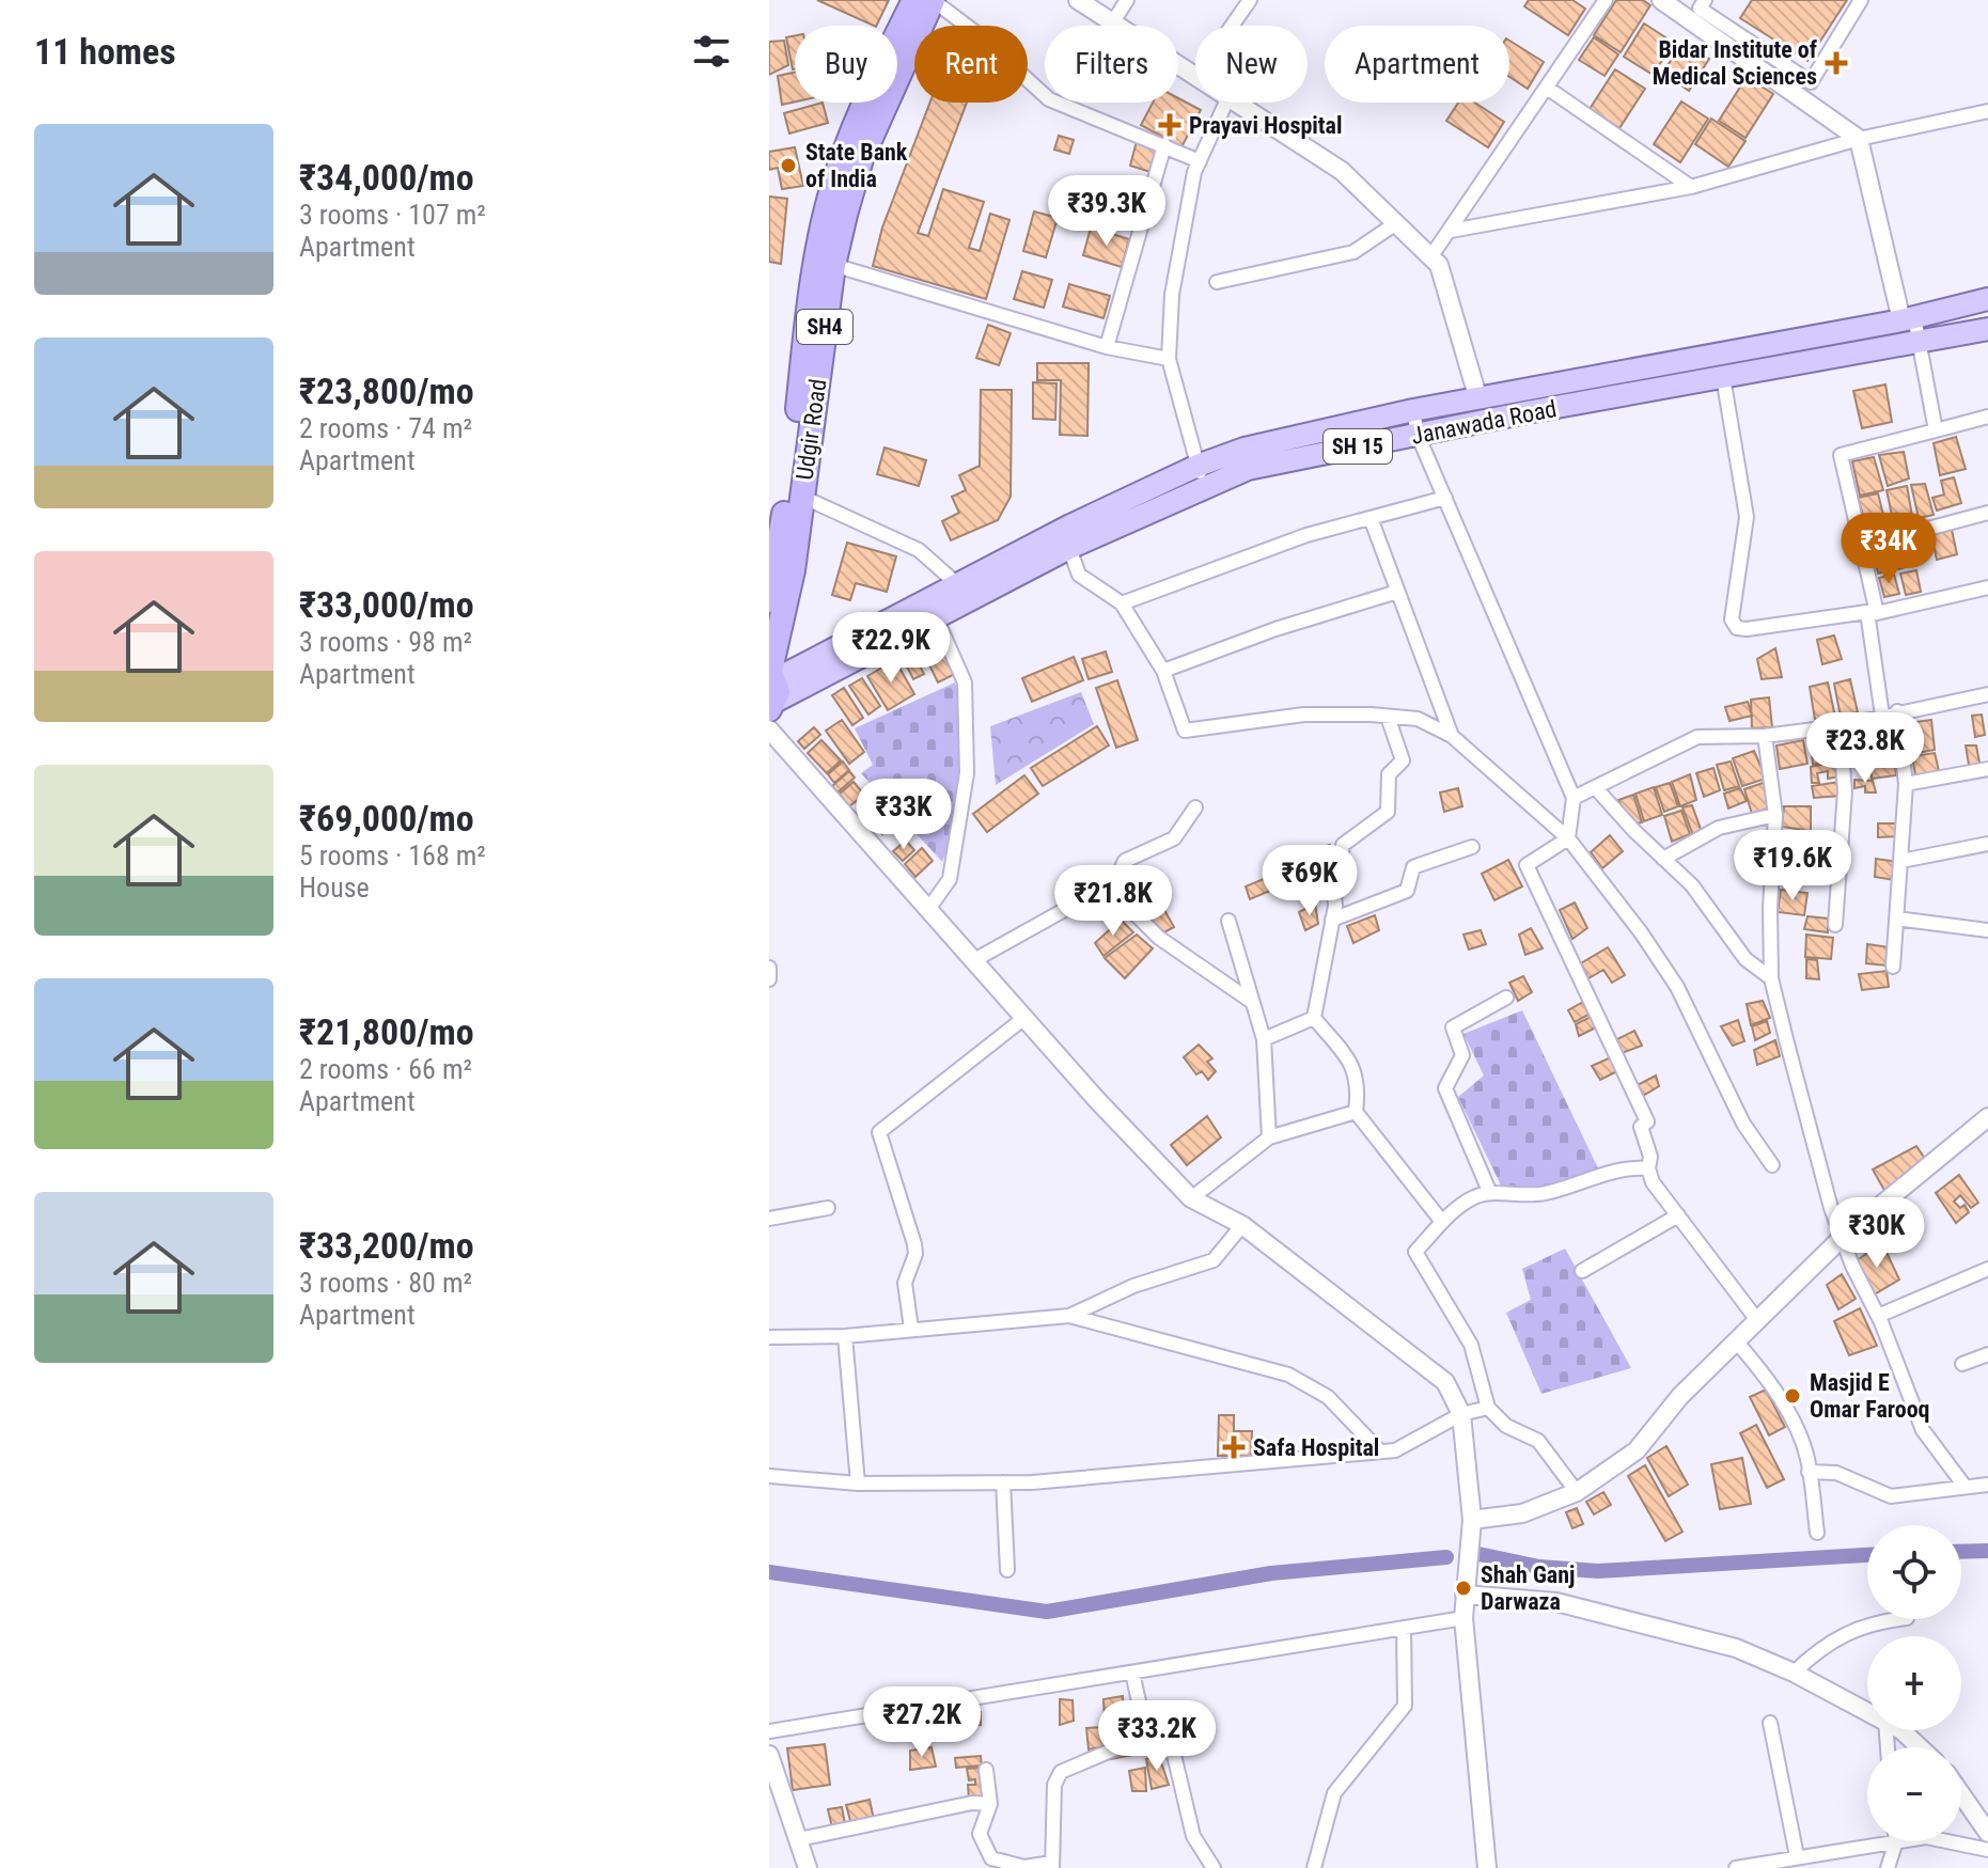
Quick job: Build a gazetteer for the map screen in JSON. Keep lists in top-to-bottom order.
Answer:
{
  "streets": {
    "highway": ["SH4", "Udgir Road"],
    "main road": ["Janawada Road", "SH 15"]
  },
  "crossings": [
    ["Janawada Road", "Udgir Road"]
  ],
  "places": {
    "health": ["Bidar Institute of Medical Sciences", "Prayavi Hospital", "Safa Hospital"],
    "other": ["State Bank of India", "Masjid E Omar Farooq", "Shah Ganj Darwaza"]
  },
  "page": {
    "heading": "11 homes",
    "chip": [
      "Buy",
      "Rent",
      "Filters",
      "New",
      "Apartment"
    ],
    "list": [
      {
        "name": "₹34,000/mo",
        "note": "3 rooms · 107 m² · Apartment"
      },
      {
        "name": "₹23,800/mo",
        "note": "2 rooms · 74 m² · Apartment"
      },
      {
        "name": "₹33,000/mo",
        "note": "3 rooms · 98 m² · Apartment"
      },
      {
        "name": "₹69,000/mo",
        "note": "5 rooms · 168 m² · House"
      },
      {
        "name": "₹21,800/mo",
        "note": "2 rooms · 66 m² · Apartment"
      },
      {
        "name": "₹33,200/mo",
        "note": "3 rooms · 80 m² · Apartment"
      }
    ],
    "price": [
      "₹39.3K",
      "₹34K",
      "₹22.9K",
      "₹23.8K",
      "₹33K",
      "₹19.6K",
      "₹69K",
      "₹21.8K",
      "₹30K",
      "₹27.2K",
      "₹33.2K"
    ],
    "map_buttons": ["+", "−"]
  }
}
